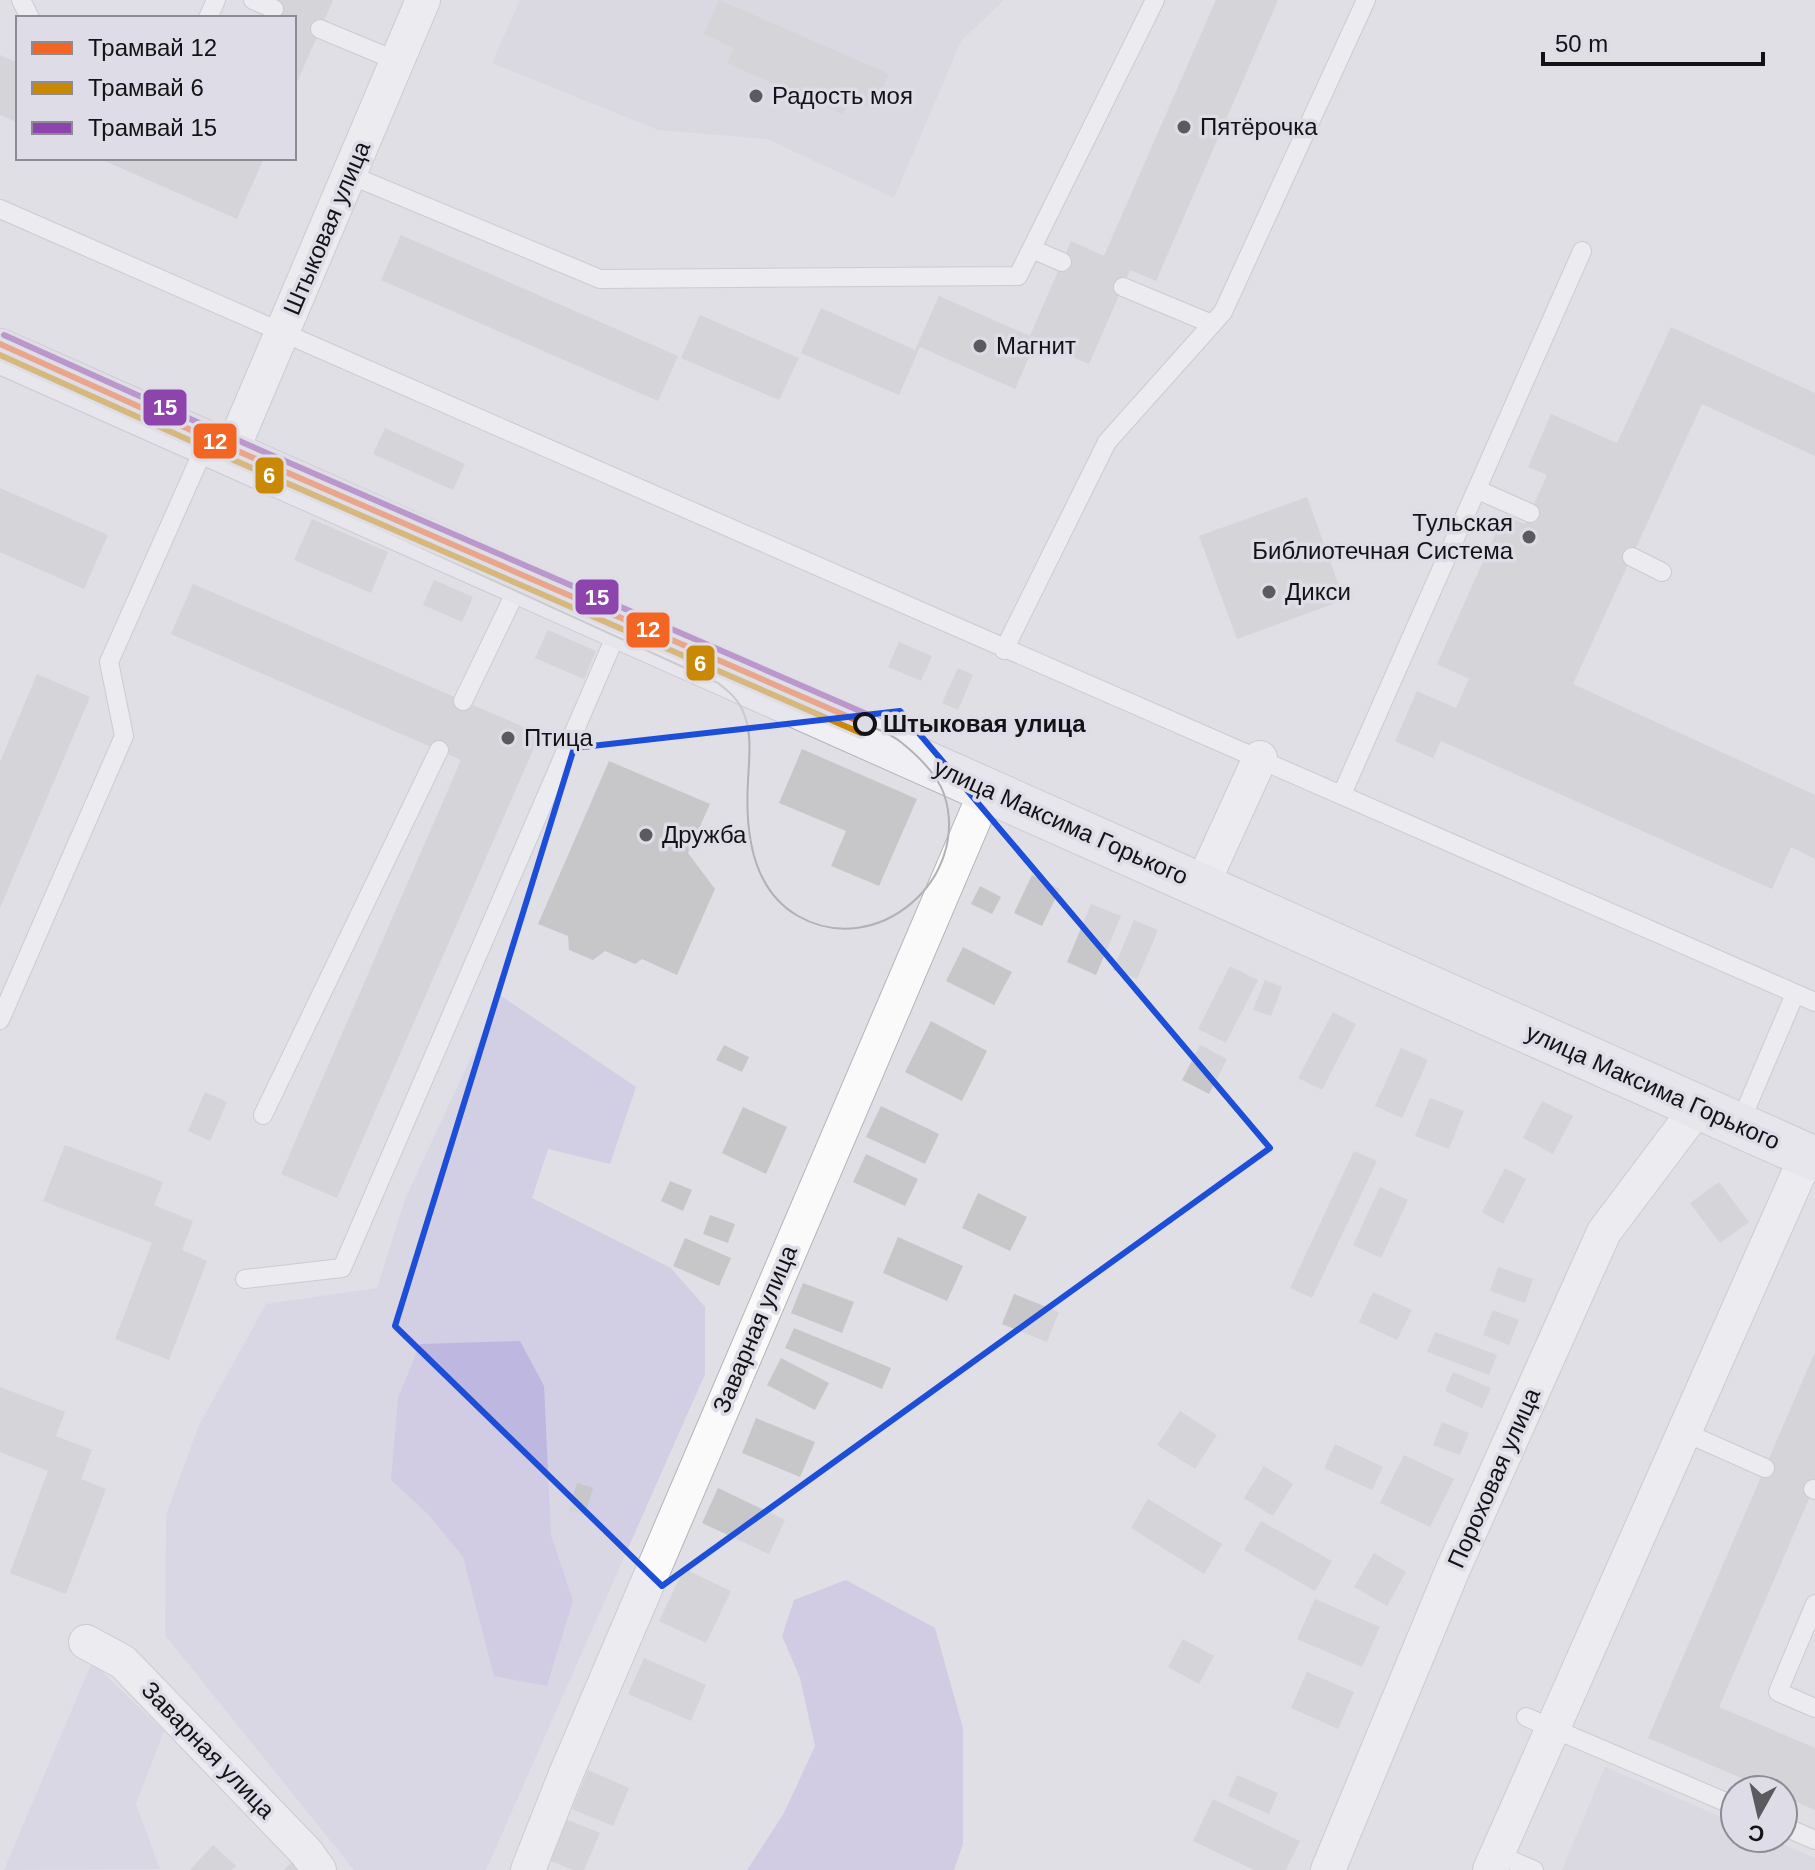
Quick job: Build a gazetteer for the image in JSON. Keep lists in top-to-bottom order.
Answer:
{
  "streets": {
    "main road": ["улица Максима Горького"],
    "street": ["Штыковая улица", "Заварная улица", "Пороховая улица"]
  },
  "crossings": [
    ["Штыковая улица", "улица Максима Горького"],
    ["улица Максима Горького", "Заварная улица"],
    ["улица Максима Горького", "Пороховая улица"]
  ],
  "places": [
    "Радость моя",
    "Пятёрочка",
    "Магнит",
    "Тульская Библиотечная Система",
    "Дикси",
    "Штыковая улица",
    "Птица",
    "Дружба"
  ],
  "lines": ["tram line 15", "tram line 12", "tram line 6"],
  "legend": ["Трамвай 12", "Трамвай 6", "Трамвай 15"],
  "scale_bar": "50 m",
  "north": "bottom"
}
